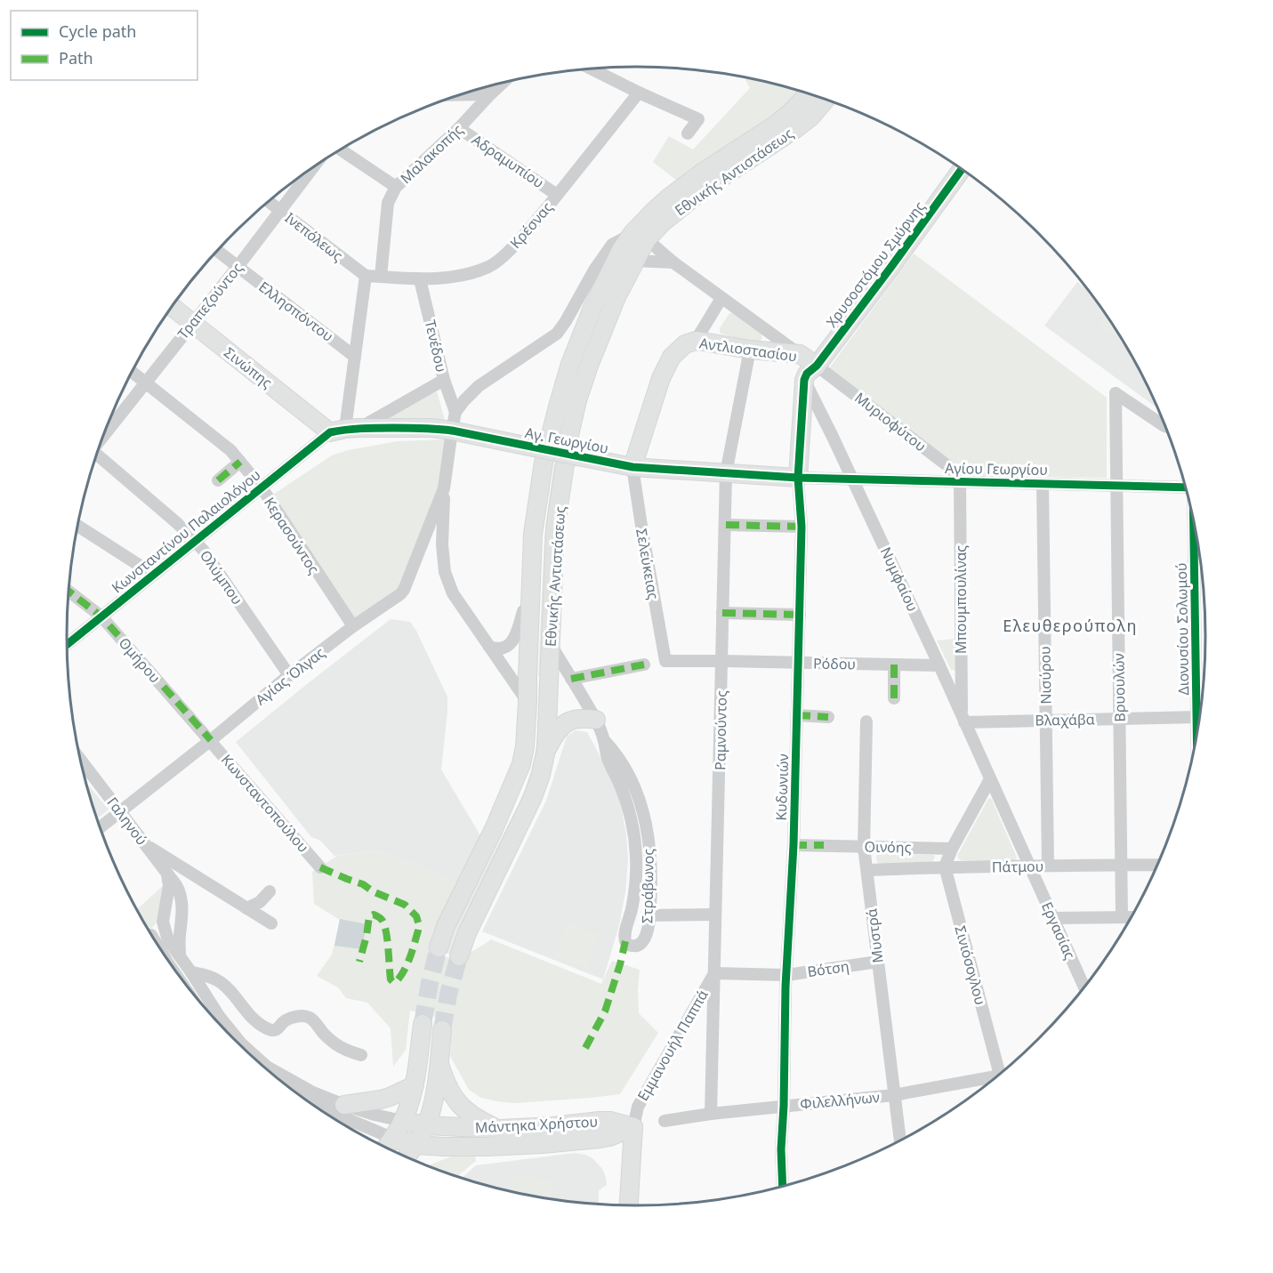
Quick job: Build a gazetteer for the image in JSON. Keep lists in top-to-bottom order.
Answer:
{
  "streets": {
    "main road": [
      "Εθνικής Αντιστάσεως",
      "Χρυσοστόμου Σμύρνης",
      "Αντλιοστασίου",
      "Σινώπης",
      "Αγ. Γεωργίου",
      "Κυδωνιών",
      "Εμμανουήλ Παππά",
      "Μάντηκα Χρήστου"
    ],
    "street": [
      "Μαλακοπής",
      "Αδραμυπίου",
      "Κρέσνας",
      "Ινεπόλεως",
      "Τραπεζούντος",
      "Ελλησπόντου",
      "Τενέδου",
      "Μυριοφύτου",
      "Αγίου Γεωργίου",
      "Κωνσταντίνου Παλαιολόγου",
      "Κερασούντος",
      "Σελεύκειας",
      "Ολύμπου",
      "Νυμφαίου",
      "Μπουμπουλίνας",
      "Διονυσίου Σολωμού",
      "Ομήρου",
      "Ρόδου",
      "Νισύρου",
      "Αγίας Όλγας",
      "Βρυουλών",
      "Βλαχάβα",
      "Ραμνούντος",
      "Κωνσταντοπούλου",
      "Γαληνού",
      "Οινόης",
      "Πάτμου",
      "Στράβωνος",
      "Εργασίας",
      "Μυστρά",
      "Σινιόσογλου",
      "Βότση",
      "Φιλελλήνων"
    ]
  },
  "crossings": [
    ["Μαλακοπής", "Αδραμυπίου"],
    ["Μαλακοπής", "Κρέσνας"],
    ["Αδραμυπίου", "Κρέσνας"],
    ["Εθνικής Αντιστάσεως", "Αγίας Όλγας"],
    ["Εθνικής Αντιστάσεως", "Στράβωνος"],
    ["Κρέσνας", "Τενέδου"],
    ["Ινεπόλεως", "Τραπεζούντος"],
    ["Χρυσοστόμου Σμύρνης", "Αντλιοστασίου"],
    ["Χρυσοστόμου Σμύρνης", "Μυριοφύτου"],
    ["Χρυσοστόμου Σμύρνης", "Νυμφαίου"],
    ["Χρυσοστόμου Σμύρνης", "Κυδωνιών"],
    ["Τραπεζούντος", "Ελλησπόντου"],
    ["Τραπεζούντος", "Σινώπης"],
    ["Τραπεζούντος", "Κερασούντος"],
    ["Τενέδου", "Κωνσταντίνου Παλαιολόγου"],
    ["Τενέδου", "Αγίας Όλγας"],
    ["Αντλιοστασίου", "Μυριοφύτου"],
    ["Αντλιοστασίου", "Αγ. Γεωργίου"],
    ["Αντλιοστασίου", "Σελεύκειας"],
    ["Αντλιοστασίου", "Ραμνούντος"],
    ["Σινώπης", "Αγ. Γεωργίου"],
    ["Σινώπης", "Κωνσταντίνου Παλαιολόγου"],
    ["Μυριοφύτου", "Αγίου Γεωργίου"],
    ["Μυριοφύτου", "Μπουμπουλίνας"],
    ["Αγ. Γεωργίου", "Αγίου Γεωργίου"],
    ["Αγ. Γεωργίου", "Κωνσταντίνου Παλαιολόγου"],
    ["Αγ. Γεωργίου", "Σελεύκειας"],
    ["Αγ. Γεωργίου", "Αγίας Όλγας"],
    ["Αγ. Γεωργίου", "Ραμνούντος"],
    ["Αγ. Γεωργίου", "Κυδωνιών"],
    ["Αγίου Γεωργίου", "Νυμφαίου"],
    ["Αγίου Γεωργίου", "Μπουμπουλίνας"],
    ["Αγίου Γεωργίου", "Νισύρου"],
    ["Αγίου Γεωργίου", "Βρυουλών"],
    ["Αγίου Γεωργίου", "Κυδωνιών"],
    ["Κωνσταντίνου Παλαιολόγου", "Κερασούντος"],
    ["Κωνσταντίνου Παλαιολόγου", "Ολύμπου"],
    ["Κωνσταντίνου Παλαιολόγου", "Ομήρου"],
    ["Κερασούντος", "Αγίας Όλγας"],
    ["Σελεύκειας", "Ρόδου"],
    ["Ολύμπου", "Αγίας Όλγας"],
    ["Νυμφαίου", "Μπουμπουλίνας"],
    ["Νυμφαίου", "Ρόδου"],
    ["Νυμφαίου", "Βλαχάβα"],
    ["Νυμφαίου", "Κυδωνιών"],
    ["Νυμφαίου", "Πάτμου"],
    ["Νυμφαίου", "Εργασίας"],
    ["Μπουμπουλίνας", "Βλαχάβα"],
    ["Διονυσίου Σολωμού", "Βλαχάβα"],
    ["Ομήρου", "Αγίας Όλγας"],
    ["Ομήρου", "Κωνσταντοπούλου"],
    ["Ρόδου", "Ραμνούντος"],
    ["Ρόδου", "Κυδωνιών"],
    ["Νισύρου", "Βλαχάβα"],
    ["Νισύρου", "Πάτμου"],
    ["Αγίας Όλγας", "Κωνσταντοπούλου"],
    ["Αγίας Όλγας", "Γαληνού"],
    ["Βρυουλών", "Βλαχάβα"],
    ["Βρυουλών", "Πάτμου"],
    ["Ραμνούντος", "Βότση"],
    ["Ραμνούντος", "Εμμανουήλ Παππά"],
    ["Ραμνούντος", "Φιλελλήνων"],
    ["Κυδωνιών", "Οινόης"],
    ["Κυδωνιών", "Βότση"],
    ["Κυδωνιών", "Φιλελλήνων"],
    ["Γαληνού", "Μάντηκα Χρήστου"],
    ["Οινόης", "Μυστρά"],
    ["Πάτμου", "Εργασίας"],
    ["Πάτμου", "Μυστρά"],
    ["Πάτμου", "Σινιόσογλου"],
    ["Μυστρά", "Βότση"],
    ["Μυστρά", "Φιλελλήνων"],
    ["Βότση", "Εμμανουήλ Παππά"],
    ["Εμμανουήλ Παππά", "Μάντηκα Χρήστου"]
  ],
  "districts": ["Ελευθερούπολη"],
  "legend": ["Cycle path", "Path"]
}
